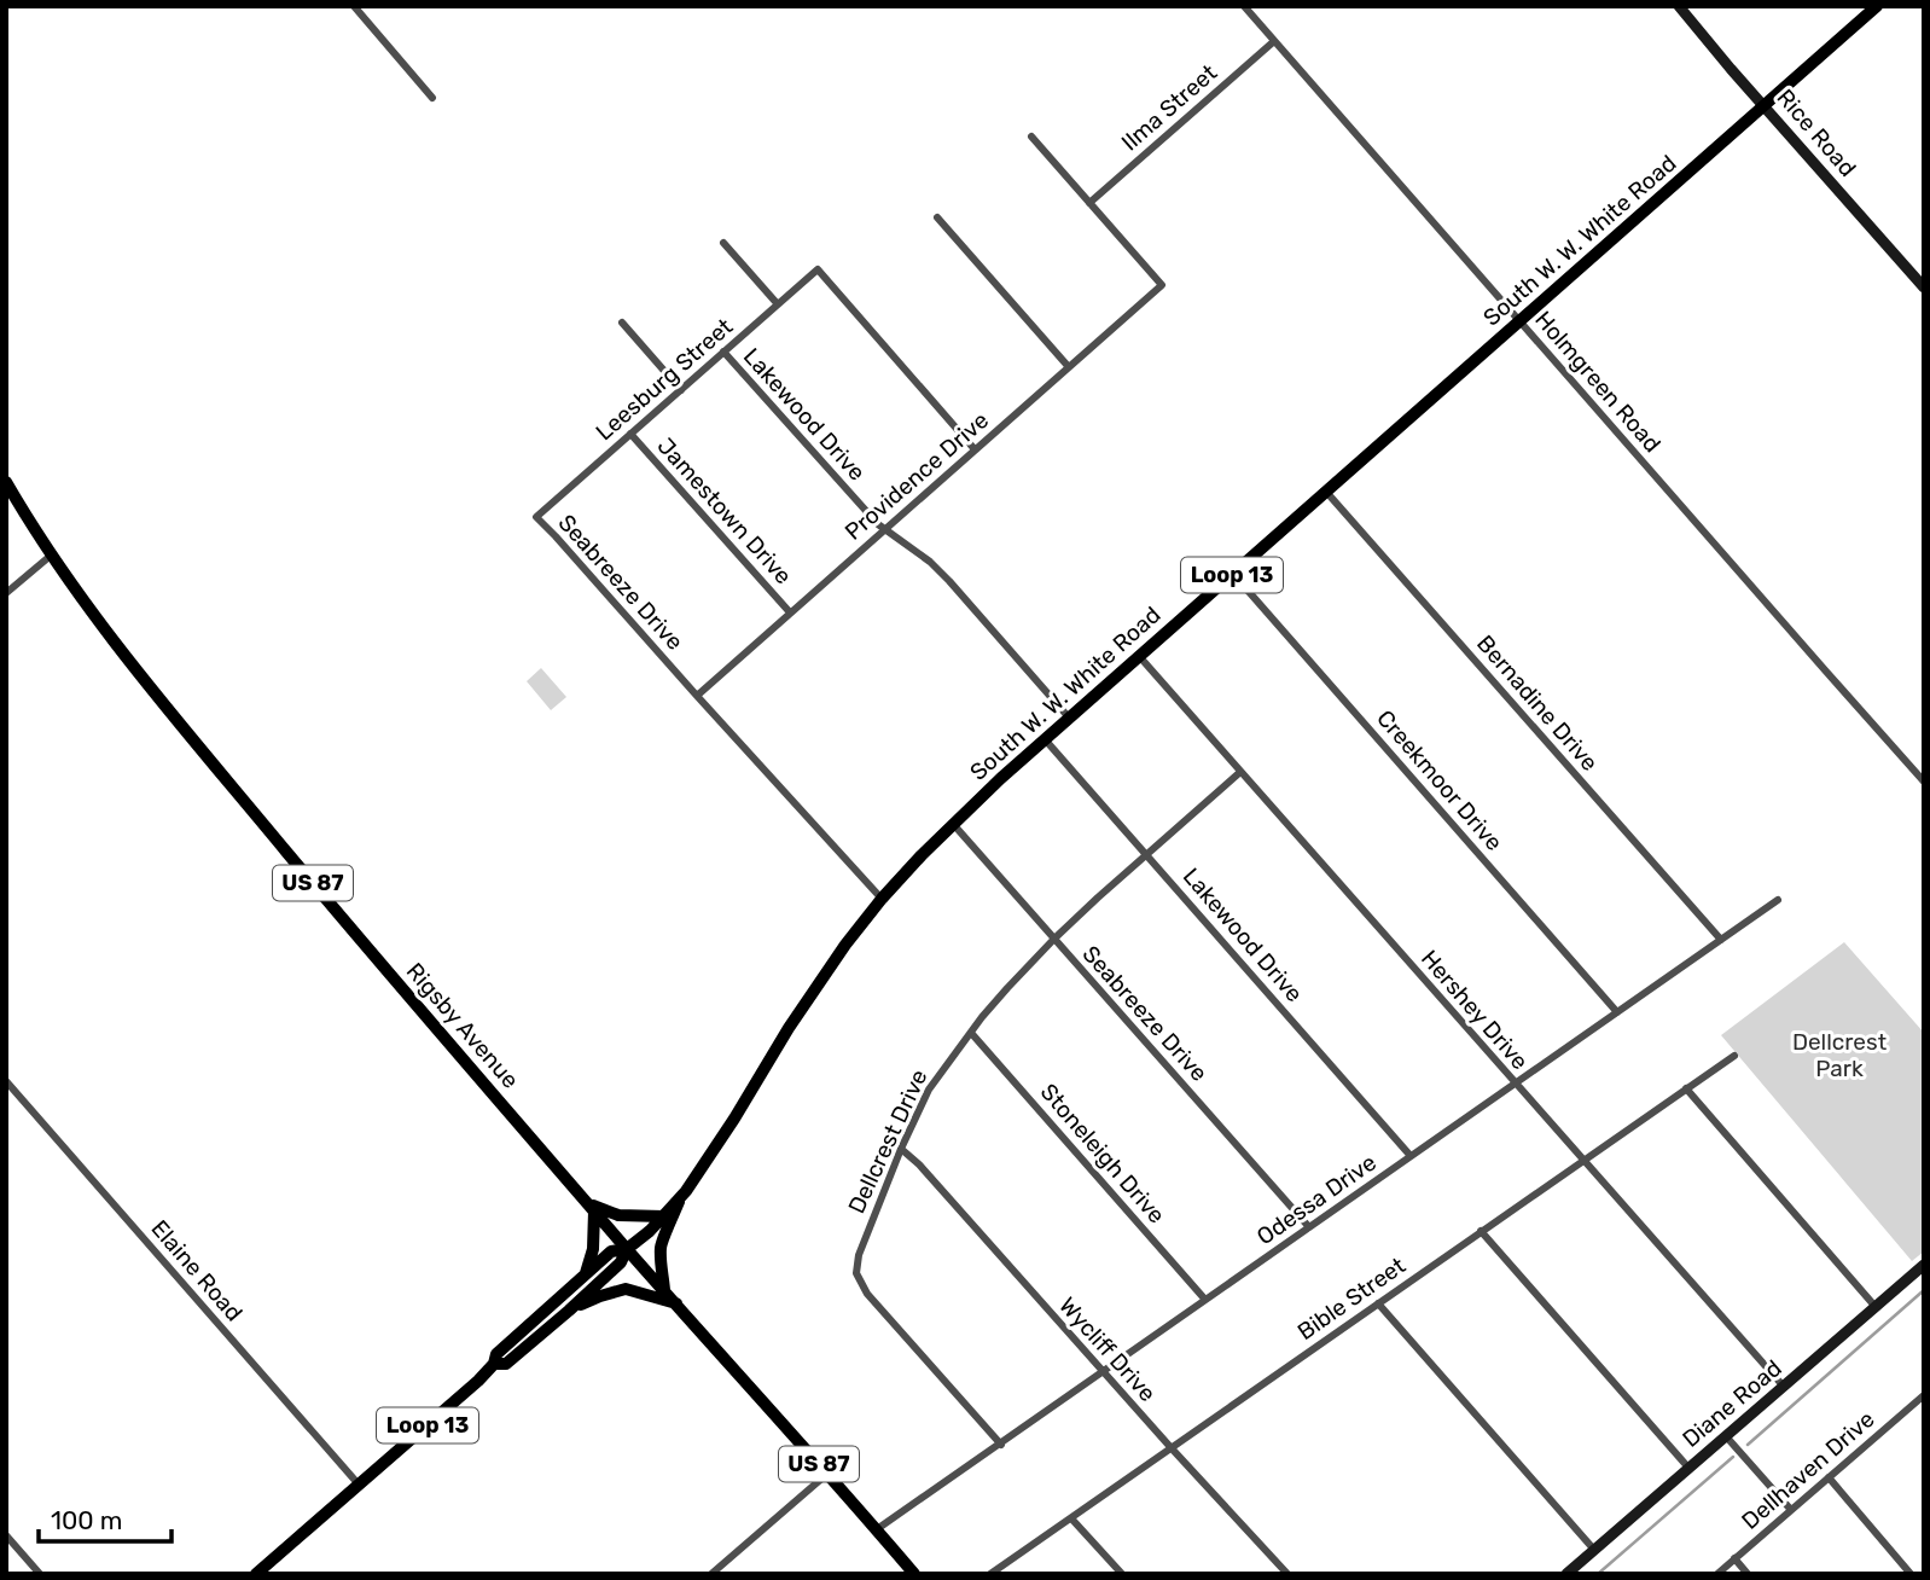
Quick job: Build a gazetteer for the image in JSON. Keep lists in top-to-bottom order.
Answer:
{
  "streets": {
    "main road": [
      "South W. W. White Road",
      "Loop 13",
      "US 87",
      "Rigsby Avenue"
    ],
    "street": [
      "Ilma Street",
      "Rice Road",
      "Leesburg Street",
      "Holmgreen Road",
      "Lakewood Drive",
      "Providence Drive",
      "Jamestown Drive",
      "Seabreeze Drive",
      "Bernadine Drive",
      "Creekmoor Drive",
      "Hershey Drive",
      "Dellcrest Drive",
      "Stoneleigh Drive",
      "Odessa Drive",
      "Elaine Road",
      "Bible Street",
      "Wycliff Drive",
      "Diane Road",
      "Dellhaven Drive"
    ]
  },
  "crossings": [
    ["Ilma Street", "Holmgreen Road"],
    ["Ilma Street", "Providence Drive"],
    ["Rice Road", "South W. W. White Road"],
    ["South W. W. White Road", "Holmgreen Road"],
    ["South W. W. White Road", "Lakewood Drive"],
    ["South W. W. White Road", "Seabreeze Drive"],
    ["South W. W. White Road", "Bernadine Drive"],
    ["South W. W. White Road", "Creekmoor Drive"],
    ["South W. W. White Road", "Hershey Drive"],
    ["South W. W. White Road", "Rigsby Avenue"],
    ["South W. W. White Road", "Elaine Road"],
    ["Leesburg Street", "Lakewood Drive"],
    ["Leesburg Street", "Providence Drive"],
    ["Leesburg Street", "Jamestown Drive"],
    ["Leesburg Street", "Seabreeze Drive"],
    ["Lakewood Drive", "Providence Drive"],
    ["Lakewood Drive", "Dellcrest Drive"],
    ["Lakewood Drive", "Odessa Drive"],
    ["Providence Drive", "Jamestown Drive"],
    ["Providence Drive", "Seabreeze Drive"],
    ["Seabreeze Drive", "Dellcrest Drive"],
    ["Seabreeze Drive", "Odessa Drive"],
    ["Bernadine Drive", "Odessa Drive"],
    ["Creekmoor Drive", "Odessa Drive"],
    ["Hershey Drive", "Dellcrest Drive"],
    ["Hershey Drive", "Odessa Drive"],
    ["Hershey Drive", "Bible Street"],
    ["Hershey Drive", "Diane Road"],
    ["Rigsby Avenue", "Odessa Drive"],
    ["Dellcrest Drive", "Stoneleigh Drive"],
    ["Dellcrest Drive", "Odessa Drive"],
    ["Dellcrest Drive", "Wycliff Drive"],
    ["Stoneleigh Drive", "Odessa Drive"],
    ["Odessa Drive", "Wycliff Drive"],
    ["Bible Street", "Wycliff Drive"]
  ],
  "parks": ["Dellcrest Park"],
  "scale_bar": "100 m"
}
